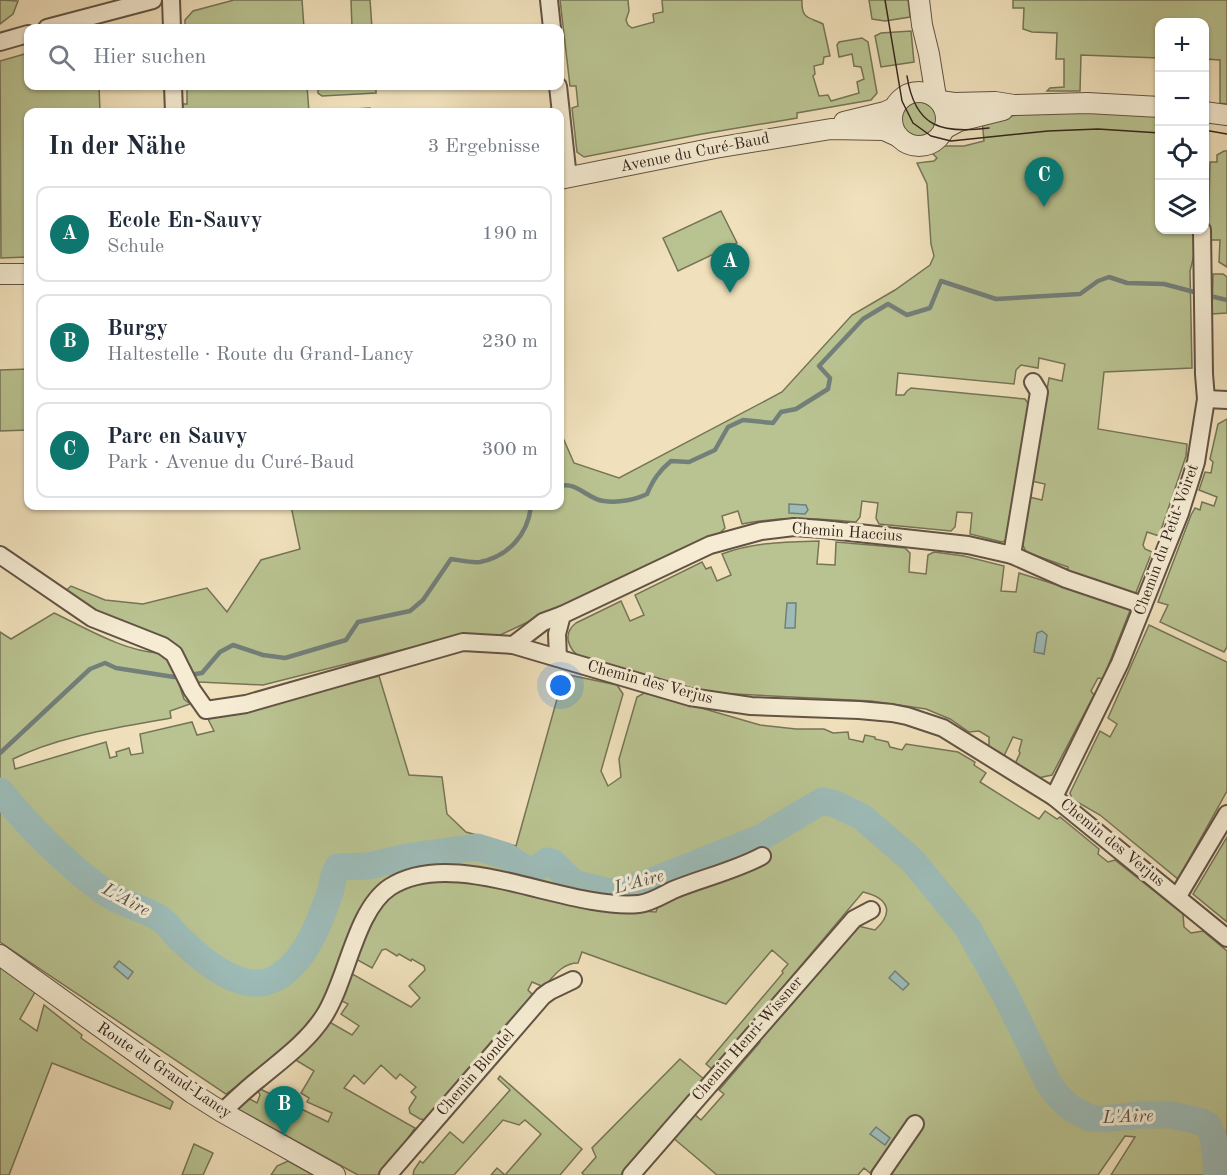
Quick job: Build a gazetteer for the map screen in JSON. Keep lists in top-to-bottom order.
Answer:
{
  "streets": {
    "street": [
      "Avenue du Curé-Baud",
      "Chemin Haccius",
      "Chemin du Petit-Voiret",
      "Chemin des Verjus",
      "Chemin Henri-Wissner",
      "Route du Grand-Lancy",
      "Chemin Blondel"
    ]
  },
  "crossings": [
    ["Chemin Haccius", "Chemin du Petit-Voiret"],
    ["Chemin Haccius", "Chemin des Verjus"],
    ["Chemin du Petit-Voiret", "Chemin des Verjus"]
  ],
  "water": ["L'Aire"],
  "page": {
    "map_buttons": ["+", "−"],
    "search": "Hier suchen",
    "heading": ["In der Nähe", "3 Ergebnisse"],
    "pins": ["C", "A", "B"],
    "list": [
      {
        "mark": "A",
        "name": "Ecole En-Sauvy",
        "note": "Schule",
        "value": "190 m"
      },
      {
        "mark": "B",
        "name": "Burgy",
        "note": "Haltestelle · Route du Grand-Lancy",
        "value": "230 m"
      },
      {
        "mark": "C",
        "name": "Parc en Sauvy",
        "note": "Park · Avenue du Curé-Baud",
        "value": "300 m"
      }
    ]
  }
}
